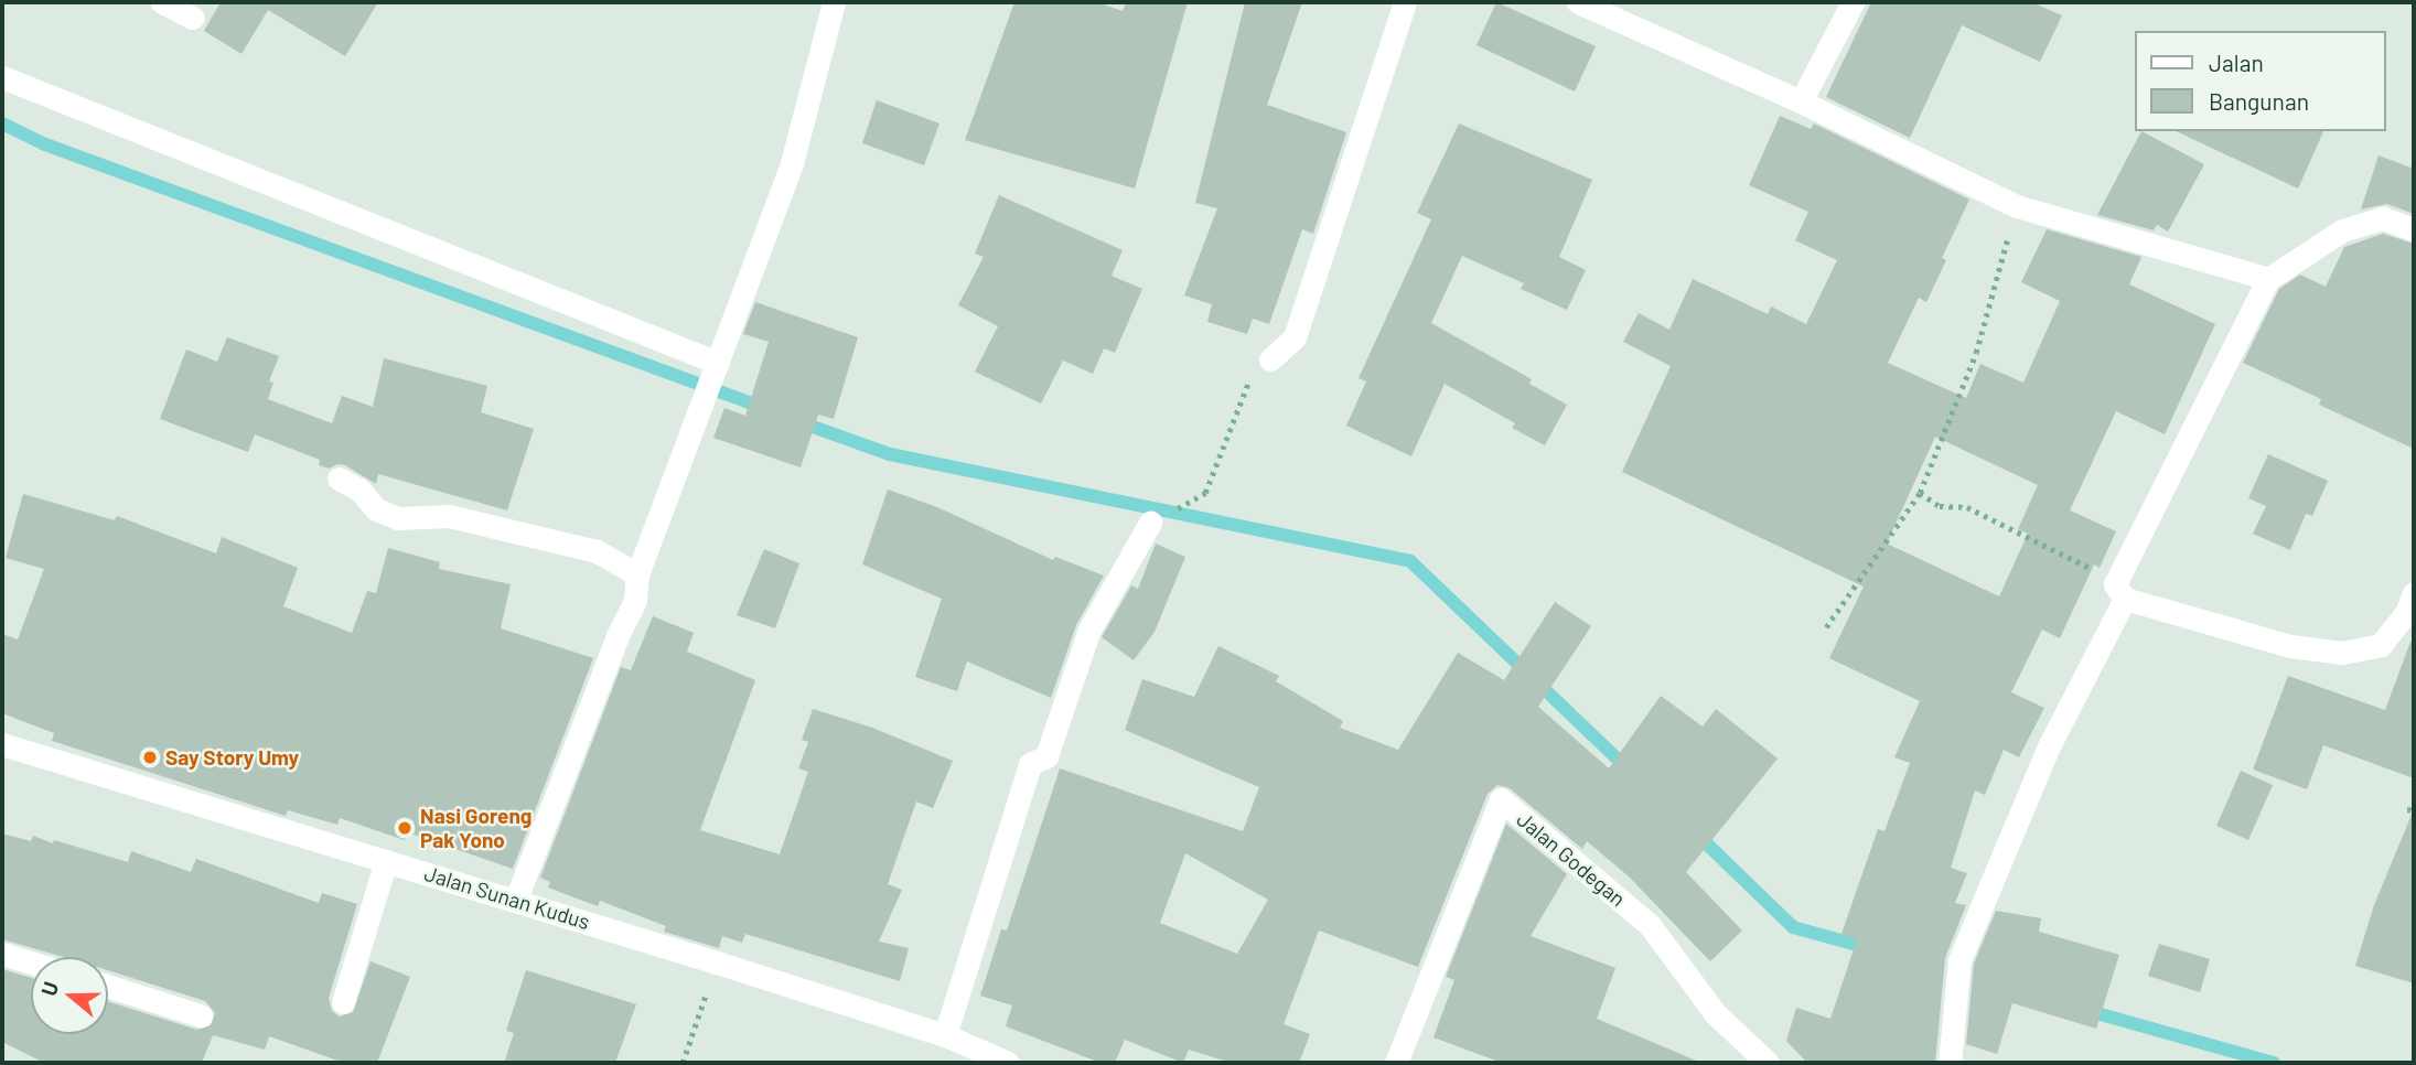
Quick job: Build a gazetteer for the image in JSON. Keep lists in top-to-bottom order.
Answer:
{
  "streets": {
    "street": ["Jalan Godegan", "Jalan Sunan Kudus"]
  },
  "places": ["Say Story Umy", "Nasi Goreng Pak Yono"],
  "legend": ["Jalan", "Bangunan"],
  "north": "left"
}
